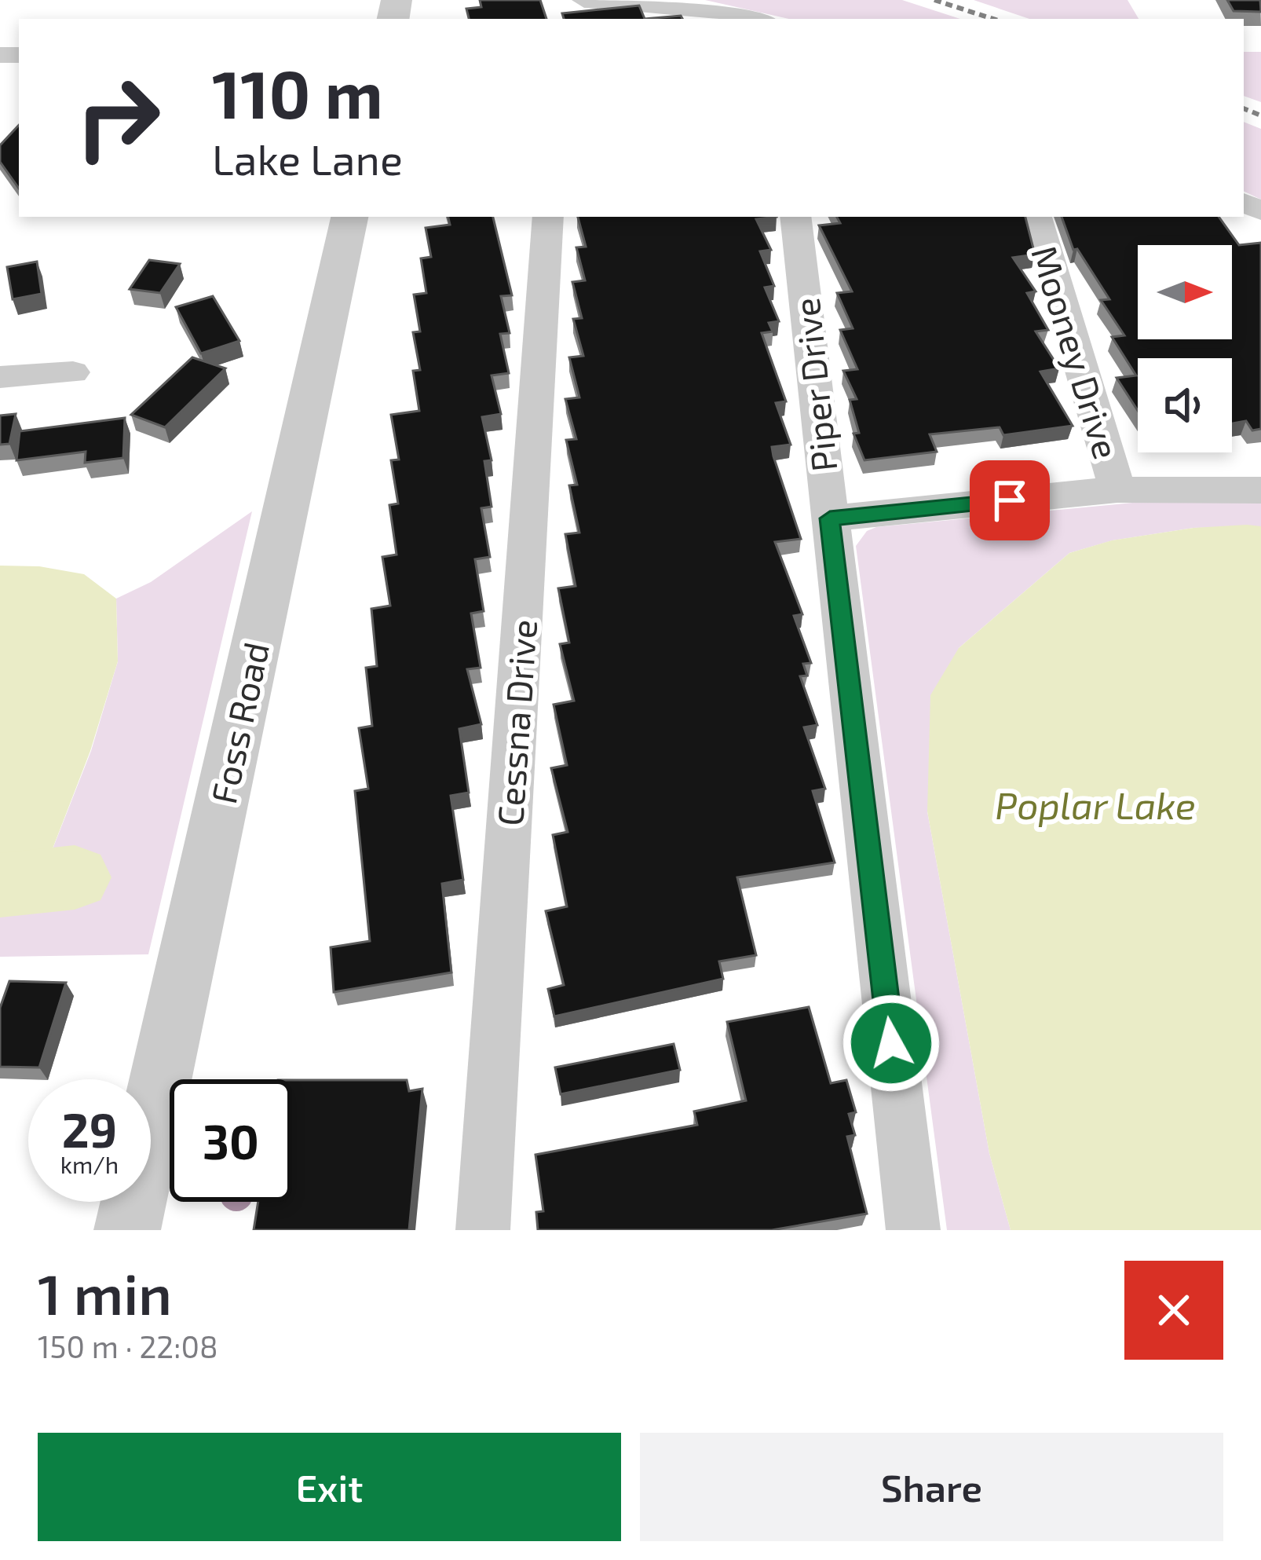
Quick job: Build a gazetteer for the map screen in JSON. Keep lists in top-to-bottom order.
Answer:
{
  "streets": {
    "street": [
      "Mooney Drive",
      "Piper Drive",
      "Foss Road",
      "Cessna Drive"
    ]
  },
  "water": ["Poplar Lake"],
  "north": "right",
  "page": {
    "turn": ["110 m", "Lake Lane"],
    "speed": "29 km/h",
    "limit": "30",
    "heading": ["1 min", "150 m · 22:08"],
    "buttons": ["Exit", "Share"]
  }
}
